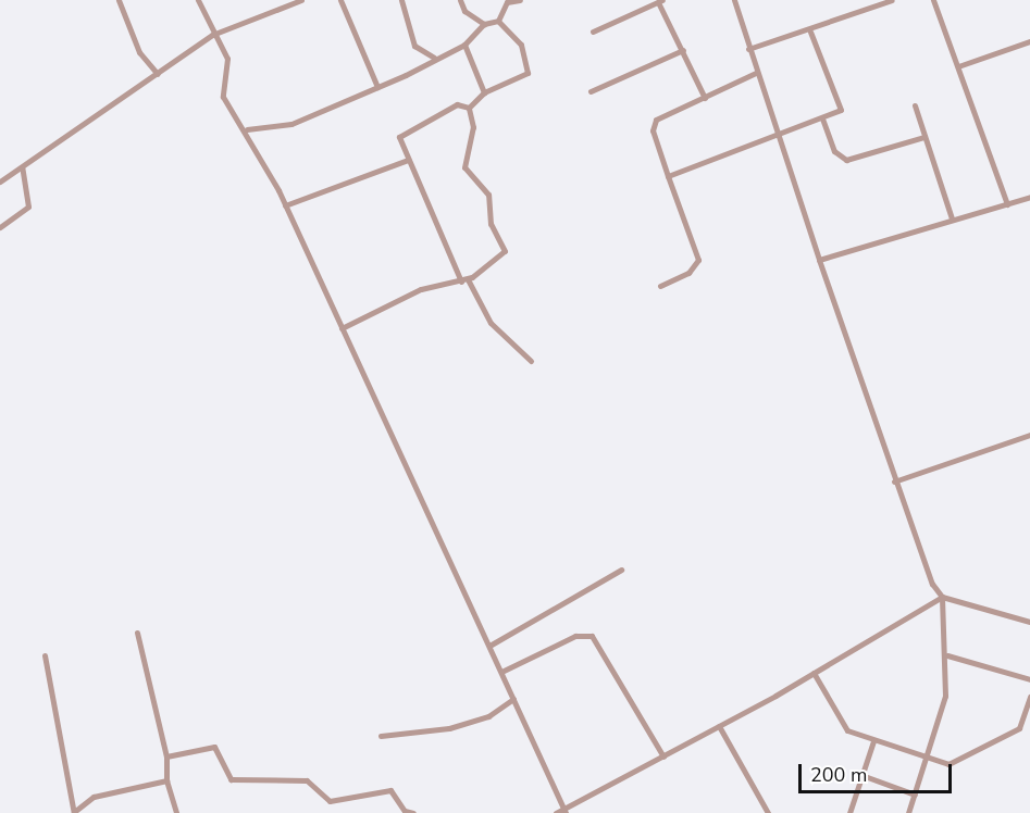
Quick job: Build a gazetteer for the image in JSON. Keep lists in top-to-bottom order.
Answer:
{
  "scale_bar": "200 m"
}
